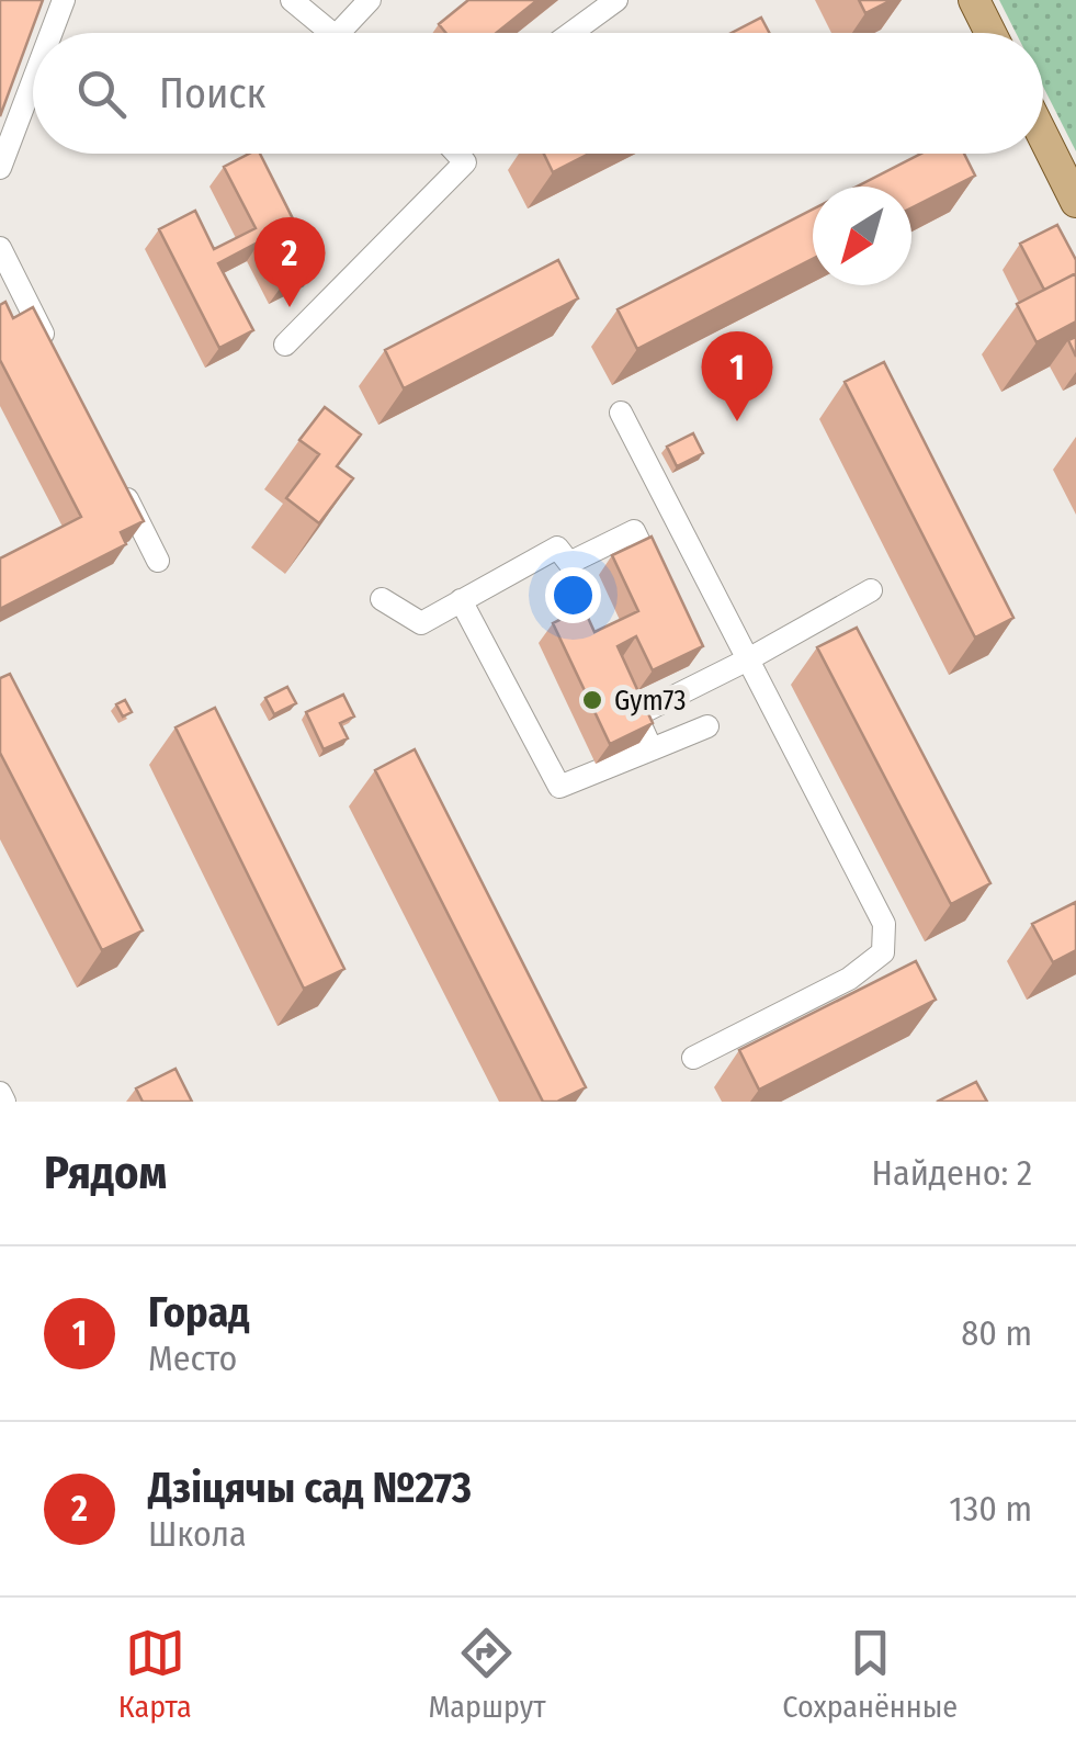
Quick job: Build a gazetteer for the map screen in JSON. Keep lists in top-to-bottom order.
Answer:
{
  "places": ["Gym73"],
  "north": "bottom left",
  "page": {
    "search": "Поиск",
    "pins": ["2", "1"],
    "heading": ["Рядом", "Найдено: 2"],
    "list": [
      {
        "mark": "1",
        "name": "Горад",
        "note": "Место",
        "value": "80 m"
      },
      {
        "mark": "2",
        "name": "Дзіцячы сад №273",
        "note": "Школа",
        "value": "130 m"
      }
    ],
    "nav": ["Карта", "Маршрут", "Сохранённые"]
  }
}
